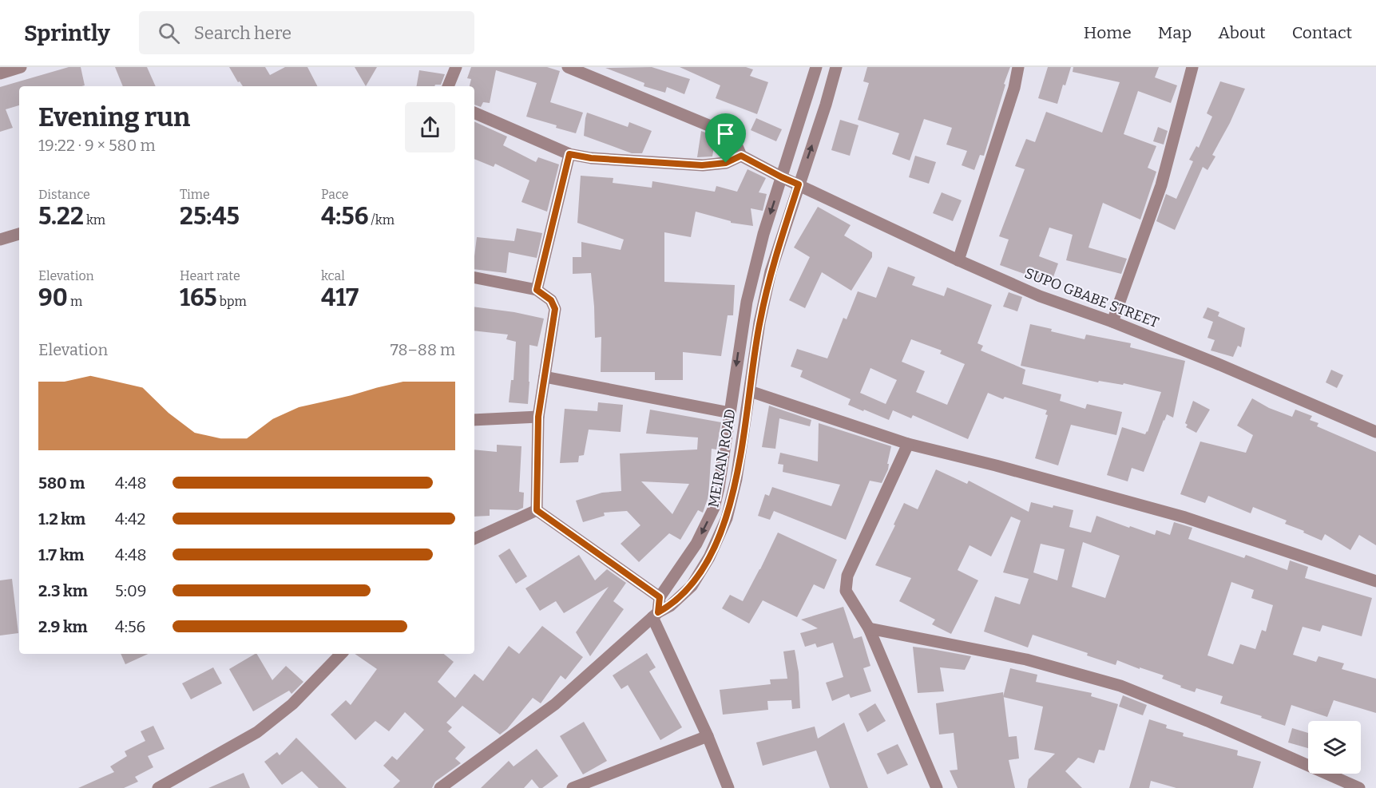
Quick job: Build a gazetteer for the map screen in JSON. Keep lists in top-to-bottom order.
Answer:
{
  "streets": {
    "street": ["SUPO GBABE STREET", "MEIRAN ROAD"]
  },
  "crossings": [
    ["SUPO GBABE STREET", "MEIRAN ROAD"]
  ],
  "page": {
    "header": "Sprintly",
    "search": "Search here",
    "nav": [
      "Home",
      "Map",
      "About",
      "Contact"
    ],
    "heading": ["Evening run", "19:22 · 9 × 580 m"],
    "stats": [
      ["Distance", "5.22 km"],
      ["Time", "25:45"],
      ["Pace", "4:56 /km"],
      ["Elevation", "90 m"],
      ["Heart rate", "165 bpm"],
      ["kcal", "417"]
    ],
    "chart": ["Elevation", "78–88 m"],
    "list": [
      {
        "name": "580 m",
        "note": "4:48"
      },
      {
        "name": "1.2 km",
        "note": "4:42"
      },
      {
        "name": "1.7 km",
        "note": "4:48"
      },
      {
        "name": "2.3 km",
        "note": "5:09"
      },
      {
        "name": "2.9 km",
        "note": "4:56"
      }
    ]
  }
}
